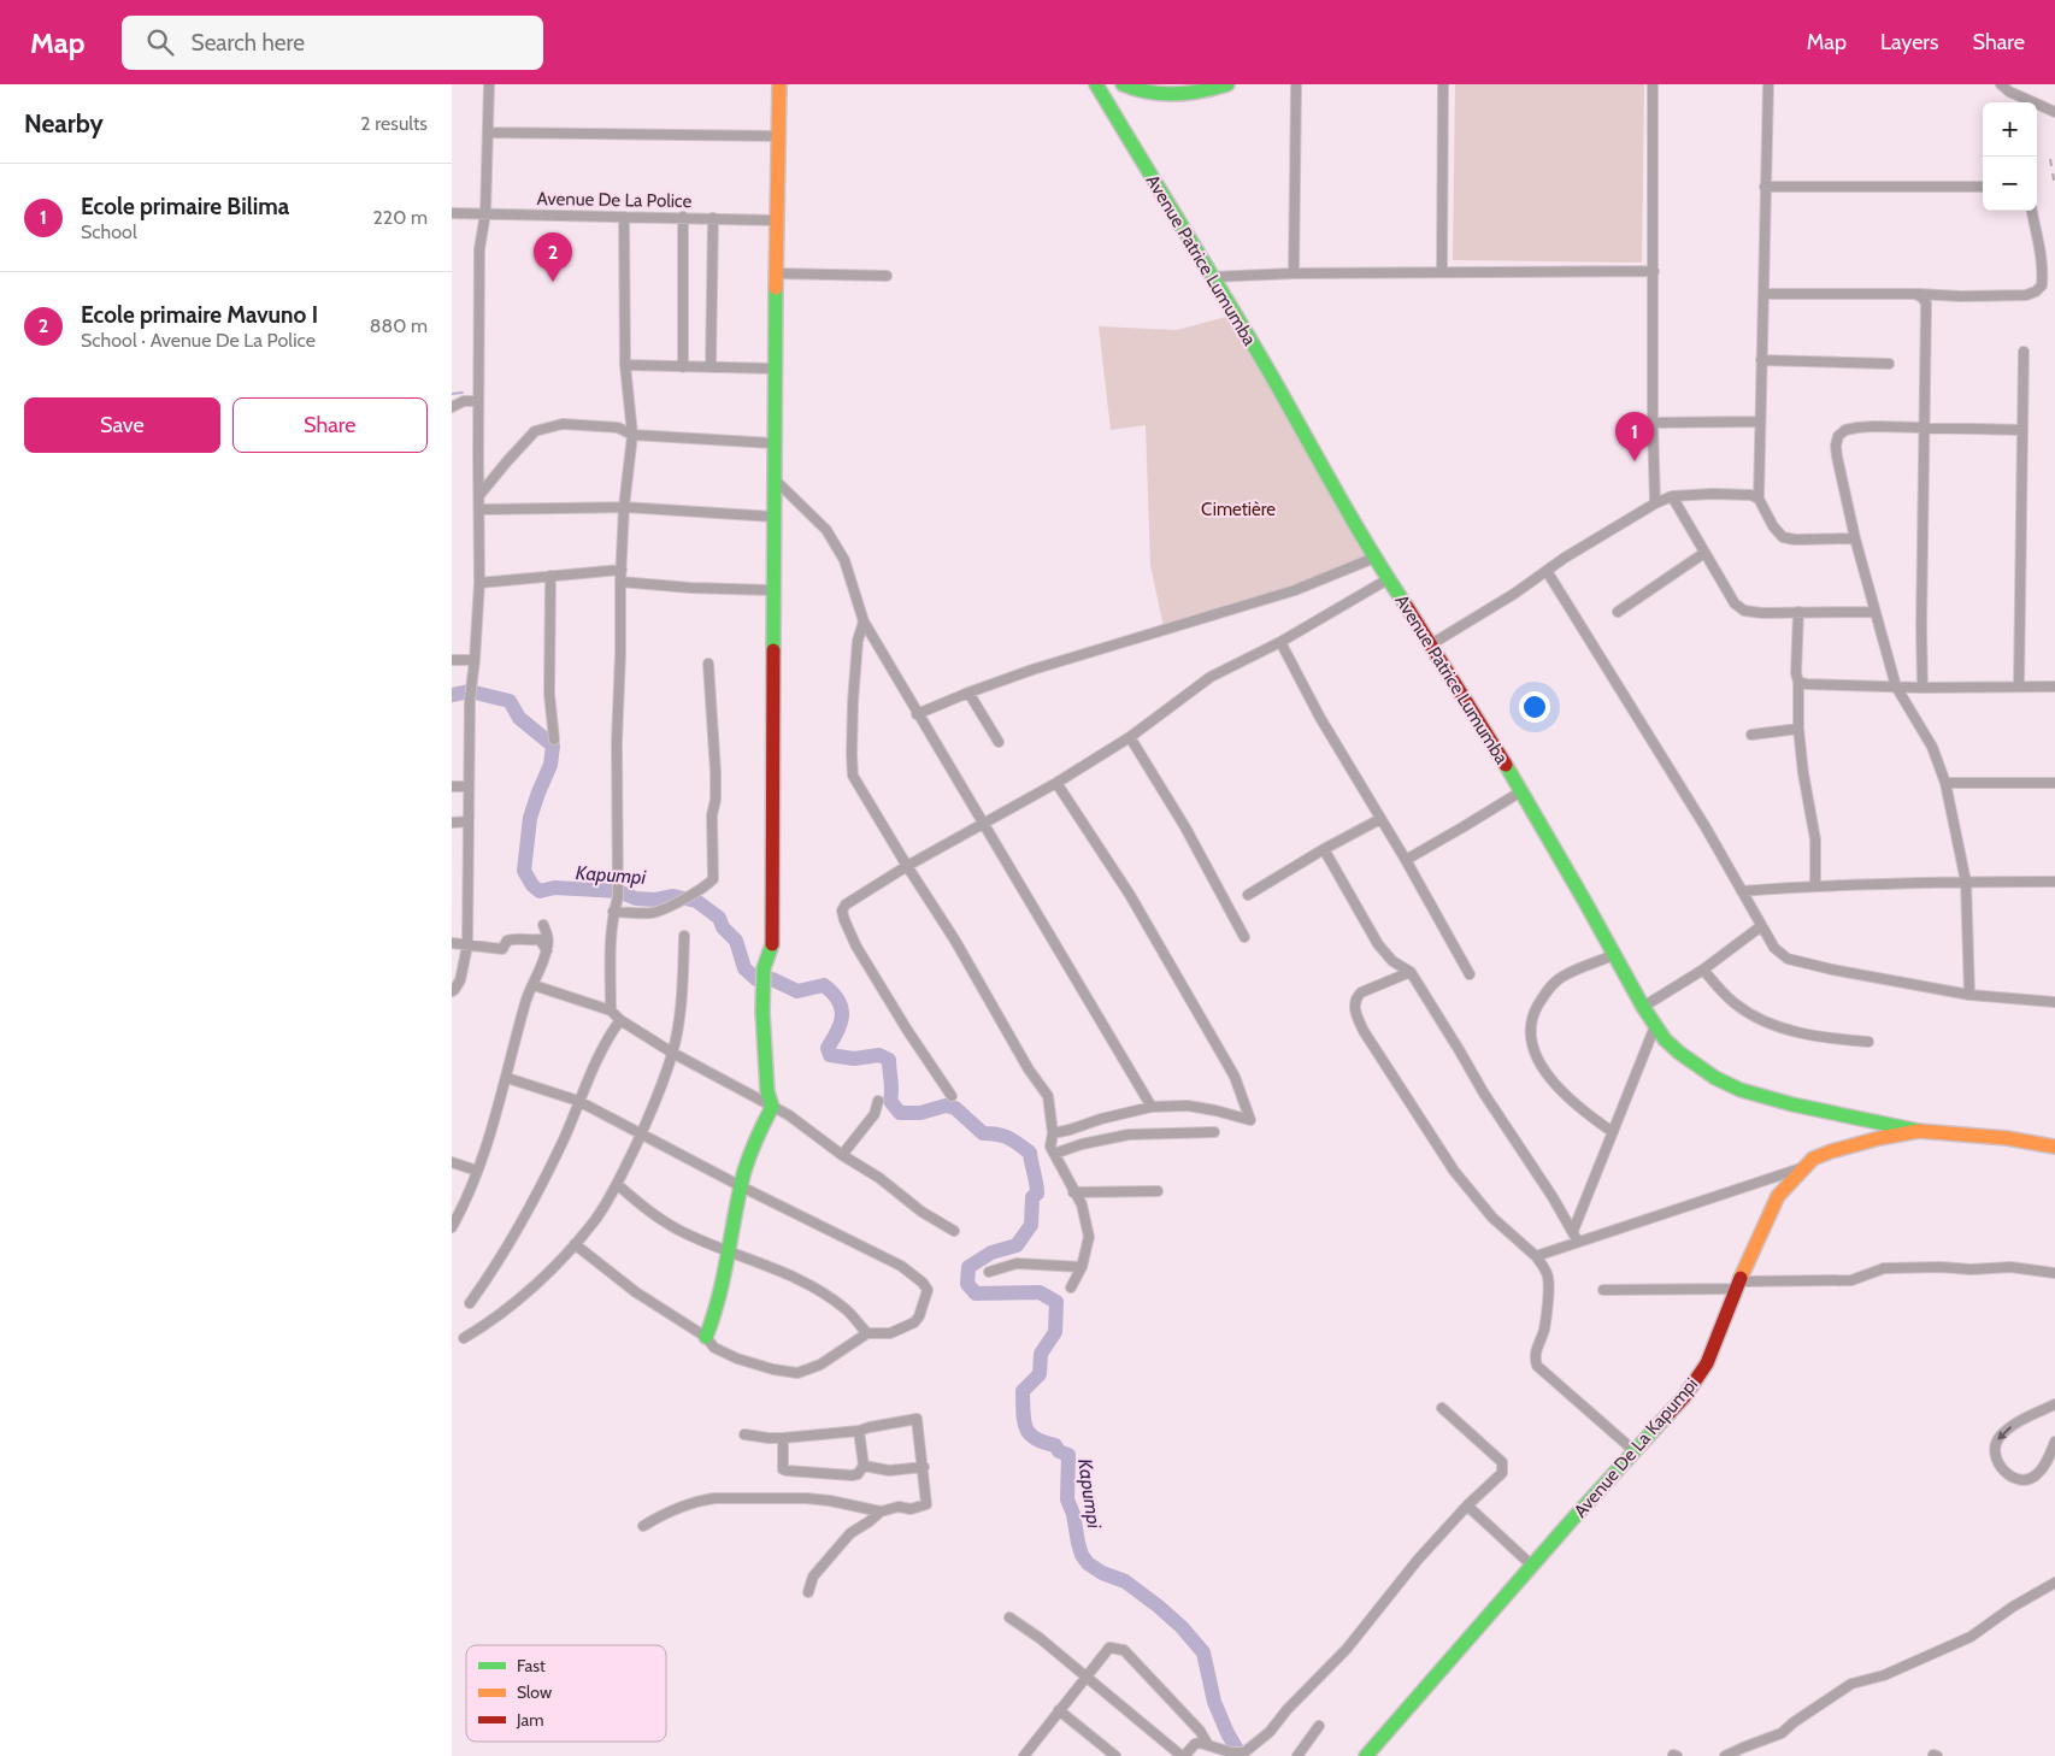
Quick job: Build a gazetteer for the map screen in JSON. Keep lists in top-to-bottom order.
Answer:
{
  "streets": {
    "street": ["Avenue De La Police", "Avenue Patrice Lumumba", "Avenue De La Kapumpi"]
  },
  "crossings": [
    ["Avenue Patrice Lumumba", "Avenue De La Kapumpi"]
  ],
  "water": ["Kapumpi"],
  "parks": ["Cimetière"],
  "legend": ["Fast", "Slow", "Jam"],
  "page": {
    "header": "Map",
    "search": "Search here",
    "nav": ["Map", "Layers", "Share"],
    "heading": ["Nearby", "2 results"],
    "map_buttons": ["+", "−"],
    "list": [
      {
        "mark": "1",
        "name": "Ecole primaire Bilima",
        "note": "School",
        "value": "220 m"
      },
      {
        "mark": "2",
        "name": "Ecole primaire Mavuno I",
        "note": "School · Avenue De La Police",
        "value": "880 m"
      }
    ],
    "pins": ["2", "1"],
    "buttons": ["Save", "Share"]
  }
}
